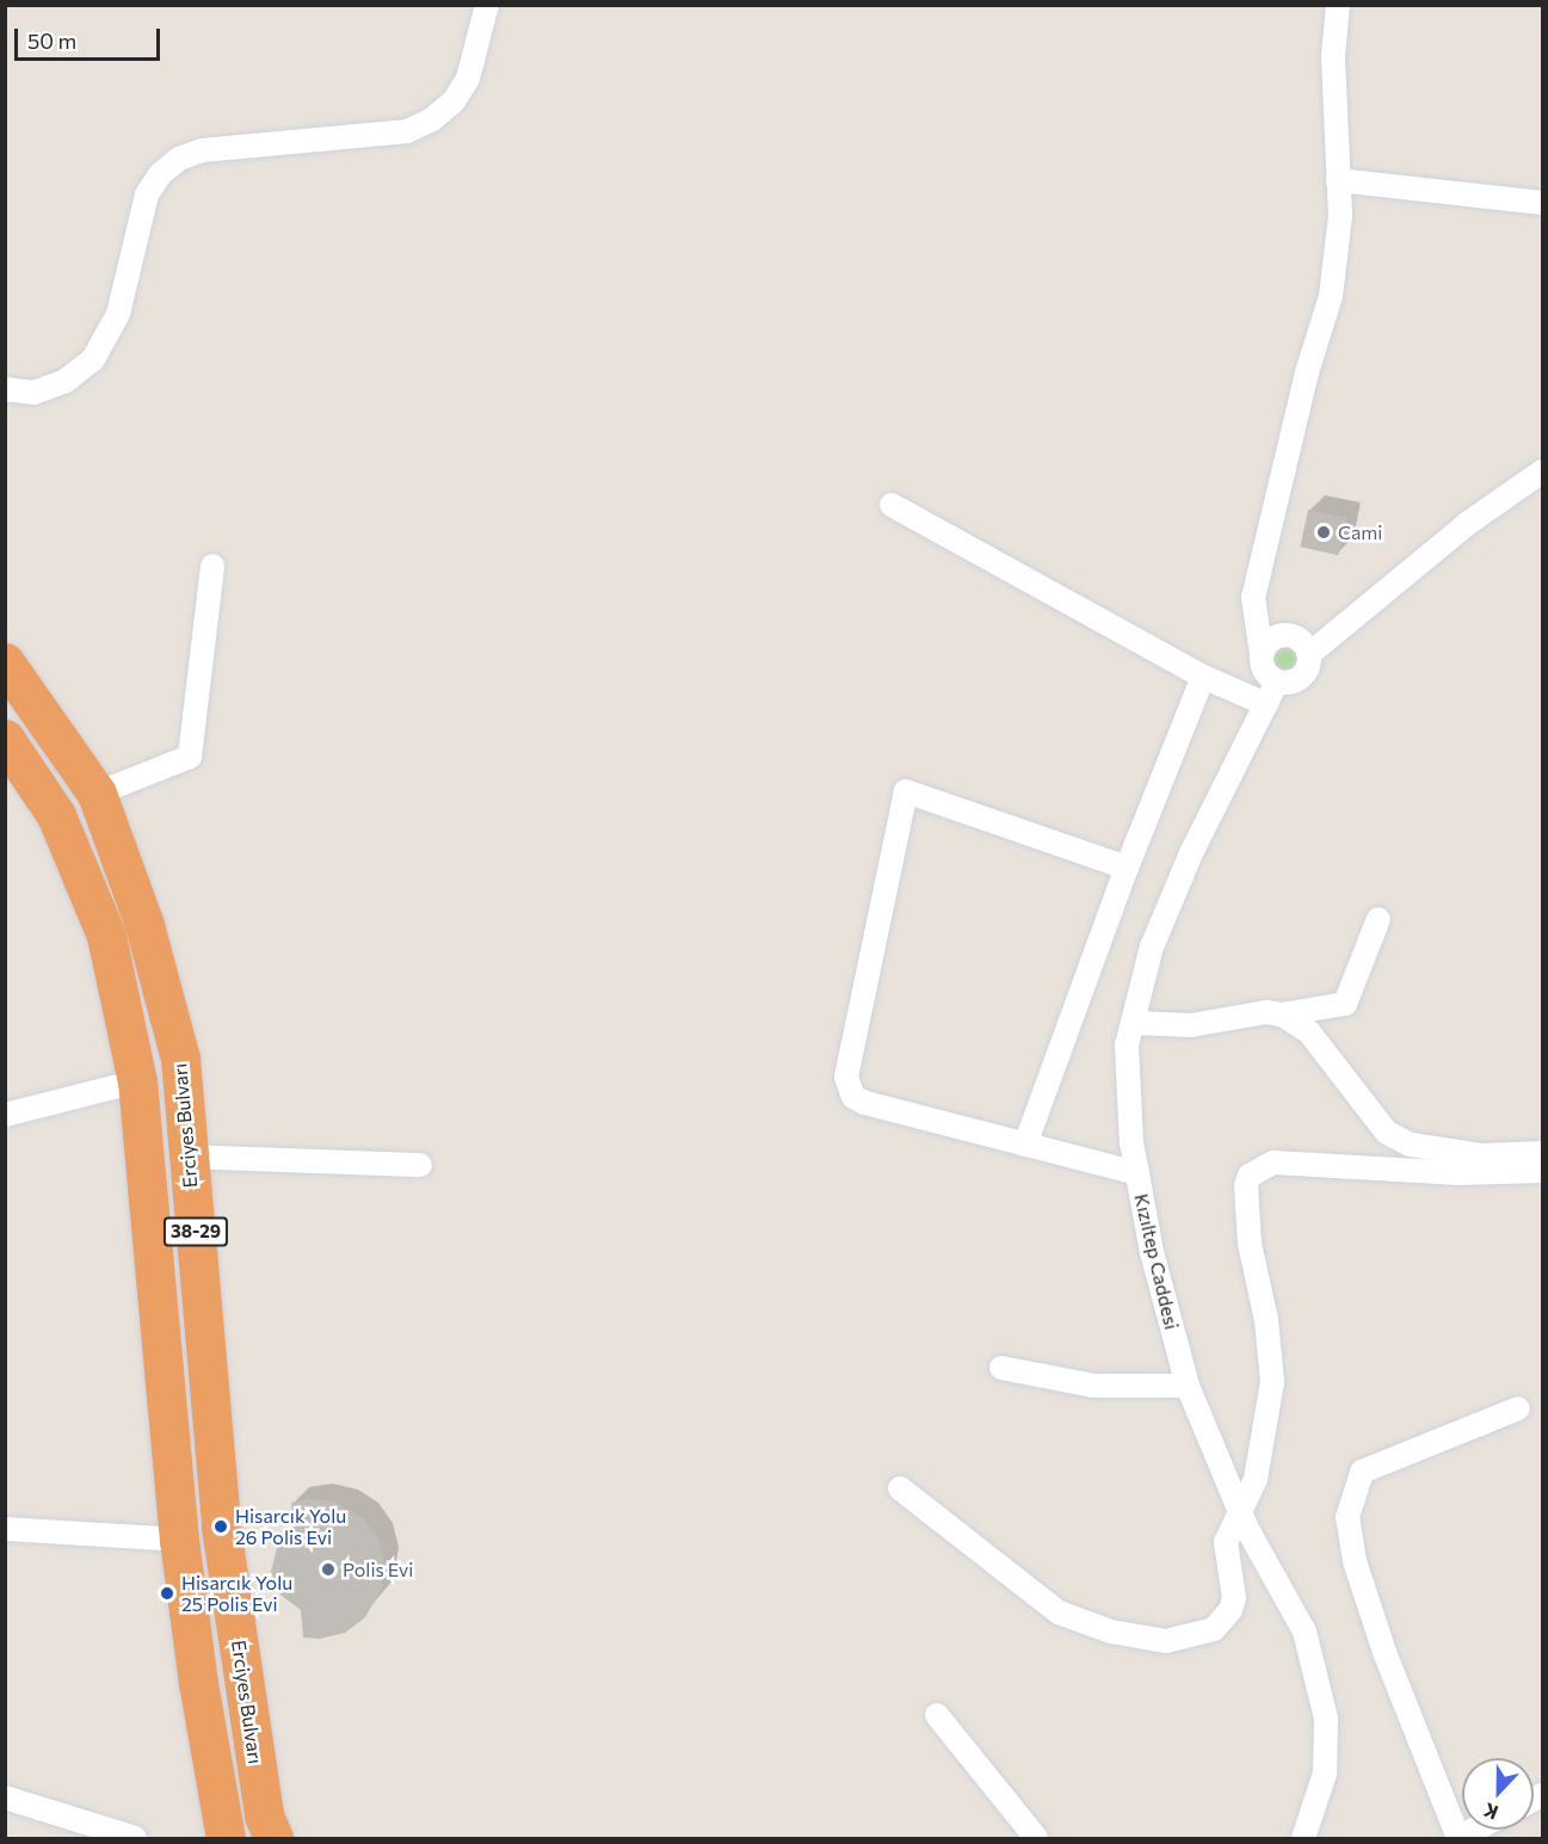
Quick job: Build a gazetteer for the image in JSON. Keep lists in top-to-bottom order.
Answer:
{
  "streets": {
    "highway": ["Erciyes Bulvarı", "38-29"],
    "street": ["Kızıltep Caddesi"]
  },
  "places": [
    "Cami",
    "Hisarcık Yolu 26 Polis Evi",
    "Polis Evi",
    "Hisarcık Yolu 25 Polis Evi"
  ],
  "scale_bar": "50 m",
  "north": "bottom"
}
